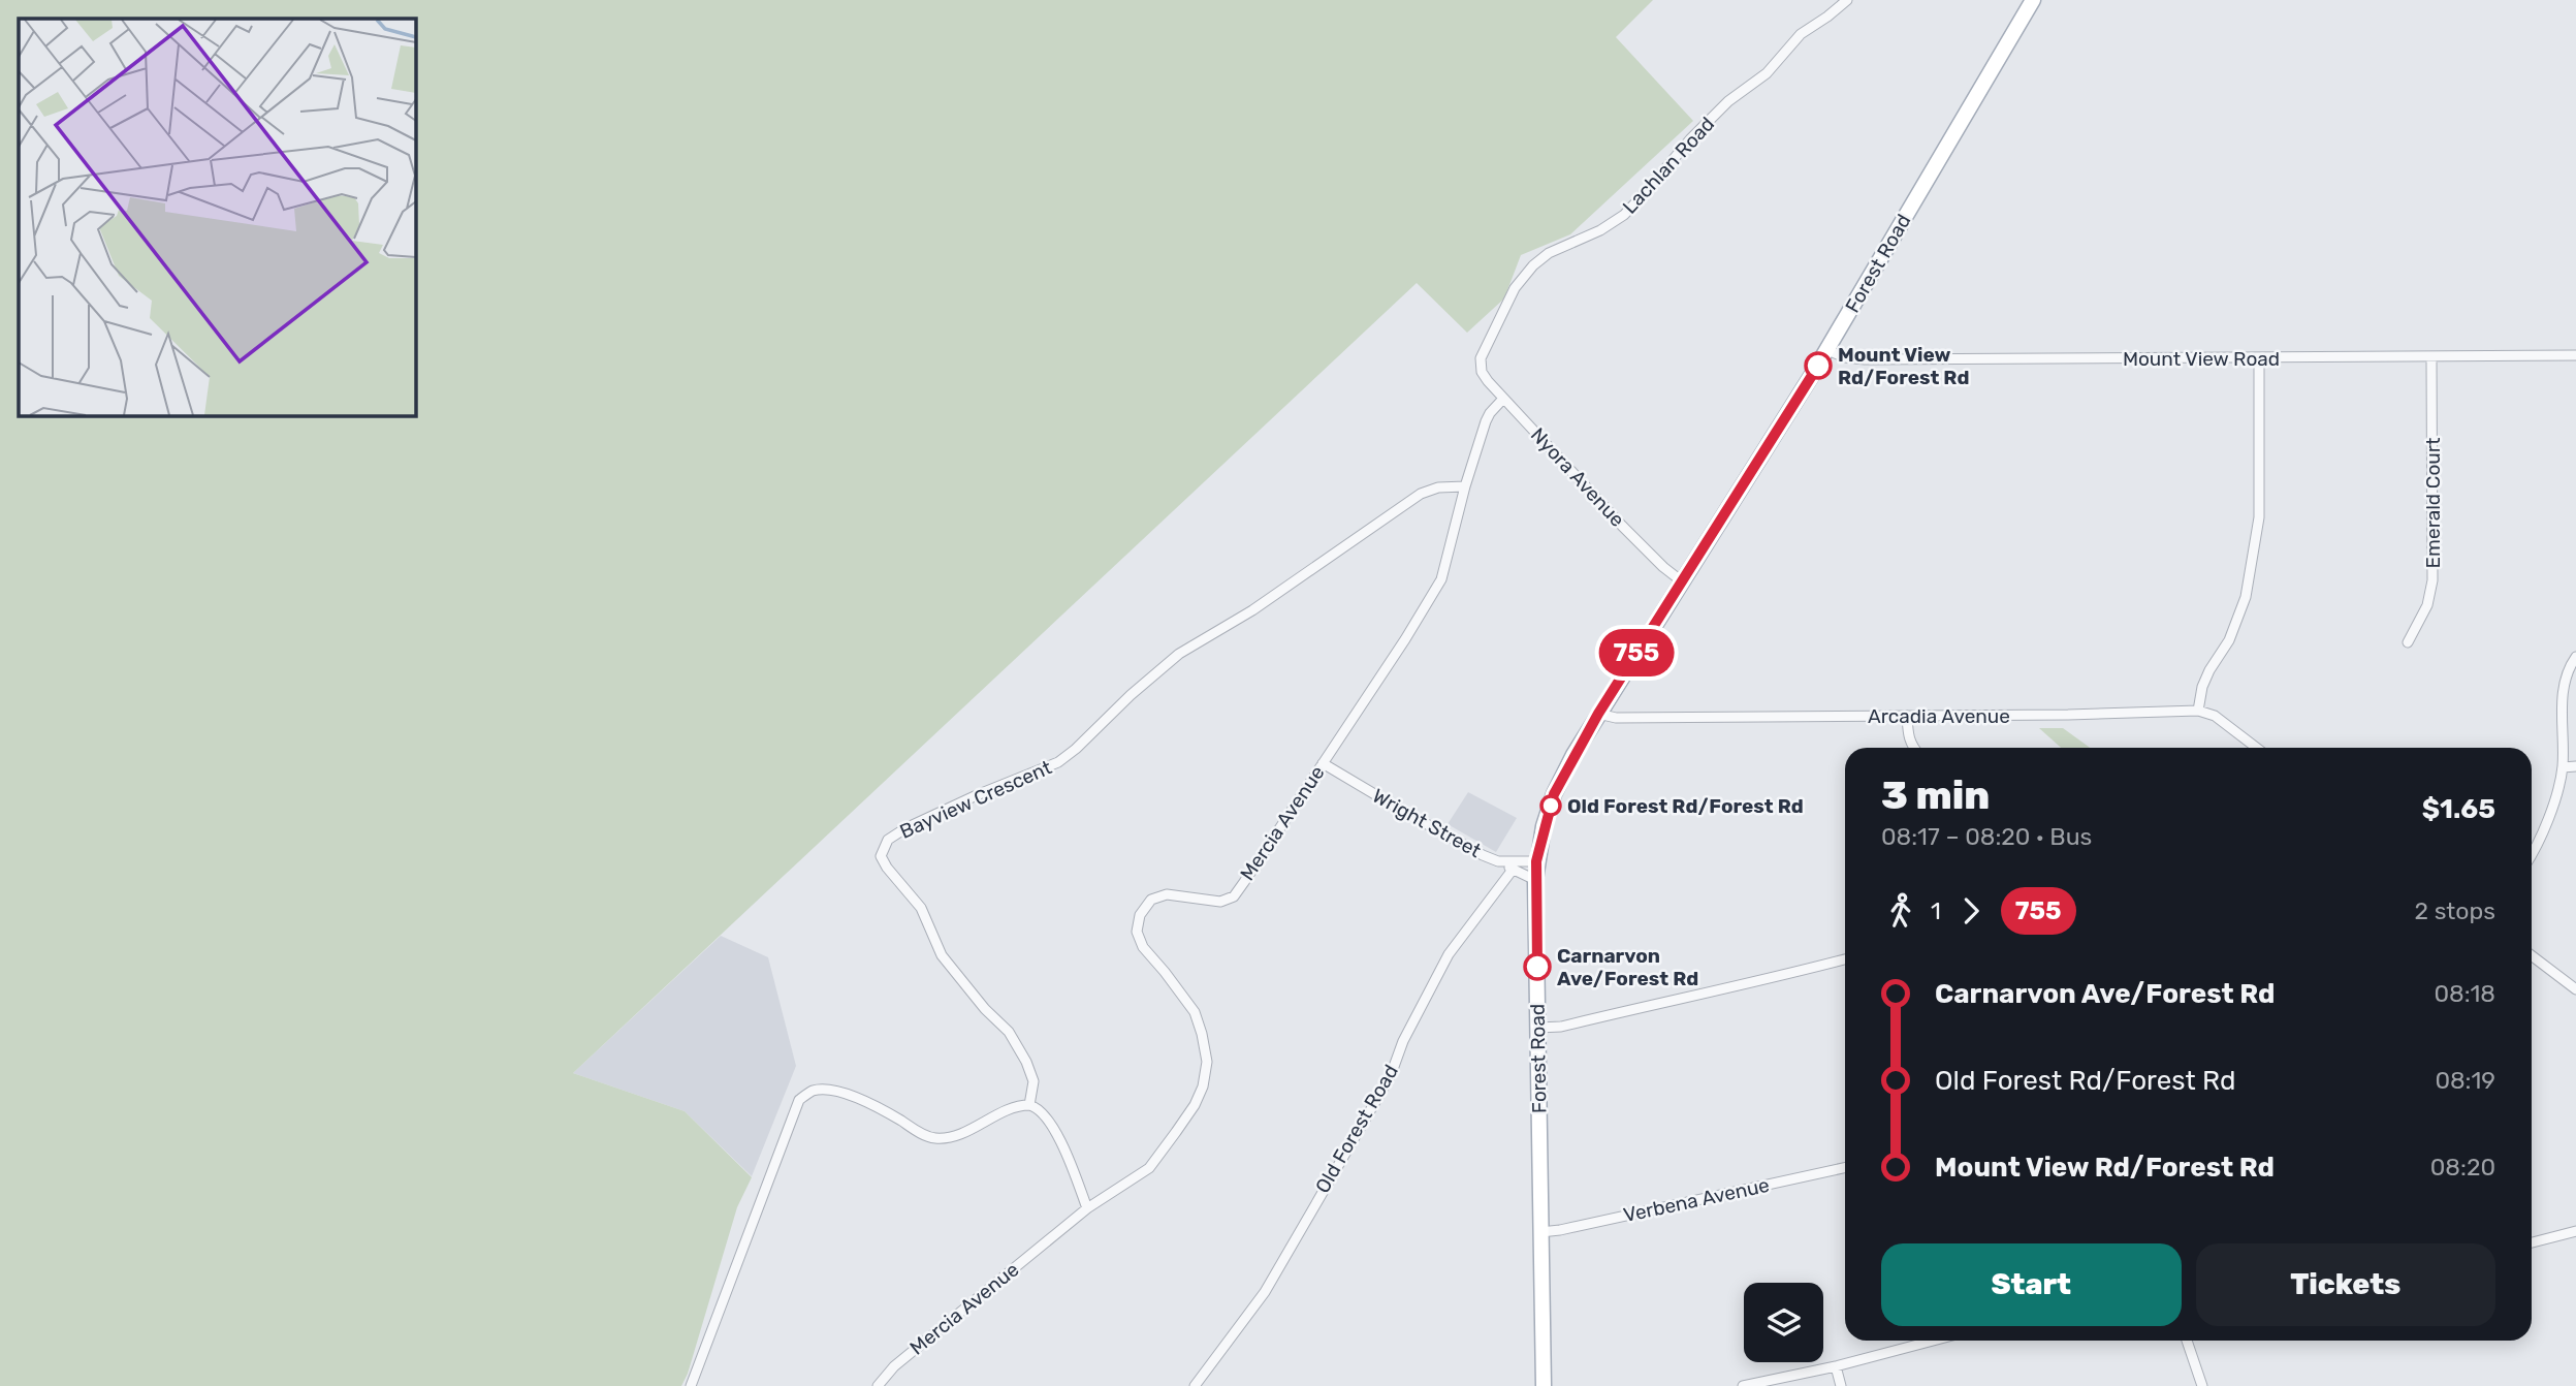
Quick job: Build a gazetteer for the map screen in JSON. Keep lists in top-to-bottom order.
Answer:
{
  "streets": {
    "main road": ["Forest Road"],
    "street": [
      "Lachlan Road",
      "Mount View Road",
      "Nyora Avenue",
      "Emerald Court",
      "Arcadia Avenue",
      "Bayview Crescent",
      "Mercia Avenue",
      "Wright Street",
      "Old Forest Road",
      "Verbena Avenue"
    ]
  },
  "crossings": [
    ["Lachlan Road", "Nyora Avenue"],
    ["Forest Road", "Mount View Road"],
    ["Forest Road", "Nyora Avenue"],
    ["Forest Road", "Arcadia Avenue"],
    ["Forest Road", "Wright Street"],
    ["Forest Road", "Verbena Avenue"],
    ["Mount View Road", "Emerald Court"],
    ["Nyora Avenue", "Mercia Avenue"],
    ["Bayview Crescent", "Mercia Avenue"],
    ["Mercia Avenue", "Wright Street"]
  ],
  "places": ["Mount View Rd/Forest Rd", "Old Forest Rd/Forest Rd", "Carnarvon Ave/Forest Rd"],
  "lines": ["bus line 755"],
  "page": {
    "on_map": "755",
    "heading": ["3 min", "08:17 – 08:20 · Bus", "$1.65"],
    "legs": ["1", "755", "2 stops"],
    "list": [
      {
        "name": "Carnarvon Ave/Forest Rd",
        "value": "08:18"
      },
      {
        "name": "Old Forest Rd/Forest Rd",
        "value": "08:19"
      },
      {
        "name": "Mount View Rd/Forest Rd",
        "value": "08:20"
      }
    ],
    "buttons": ["Start", "Tickets"]
  }
}
